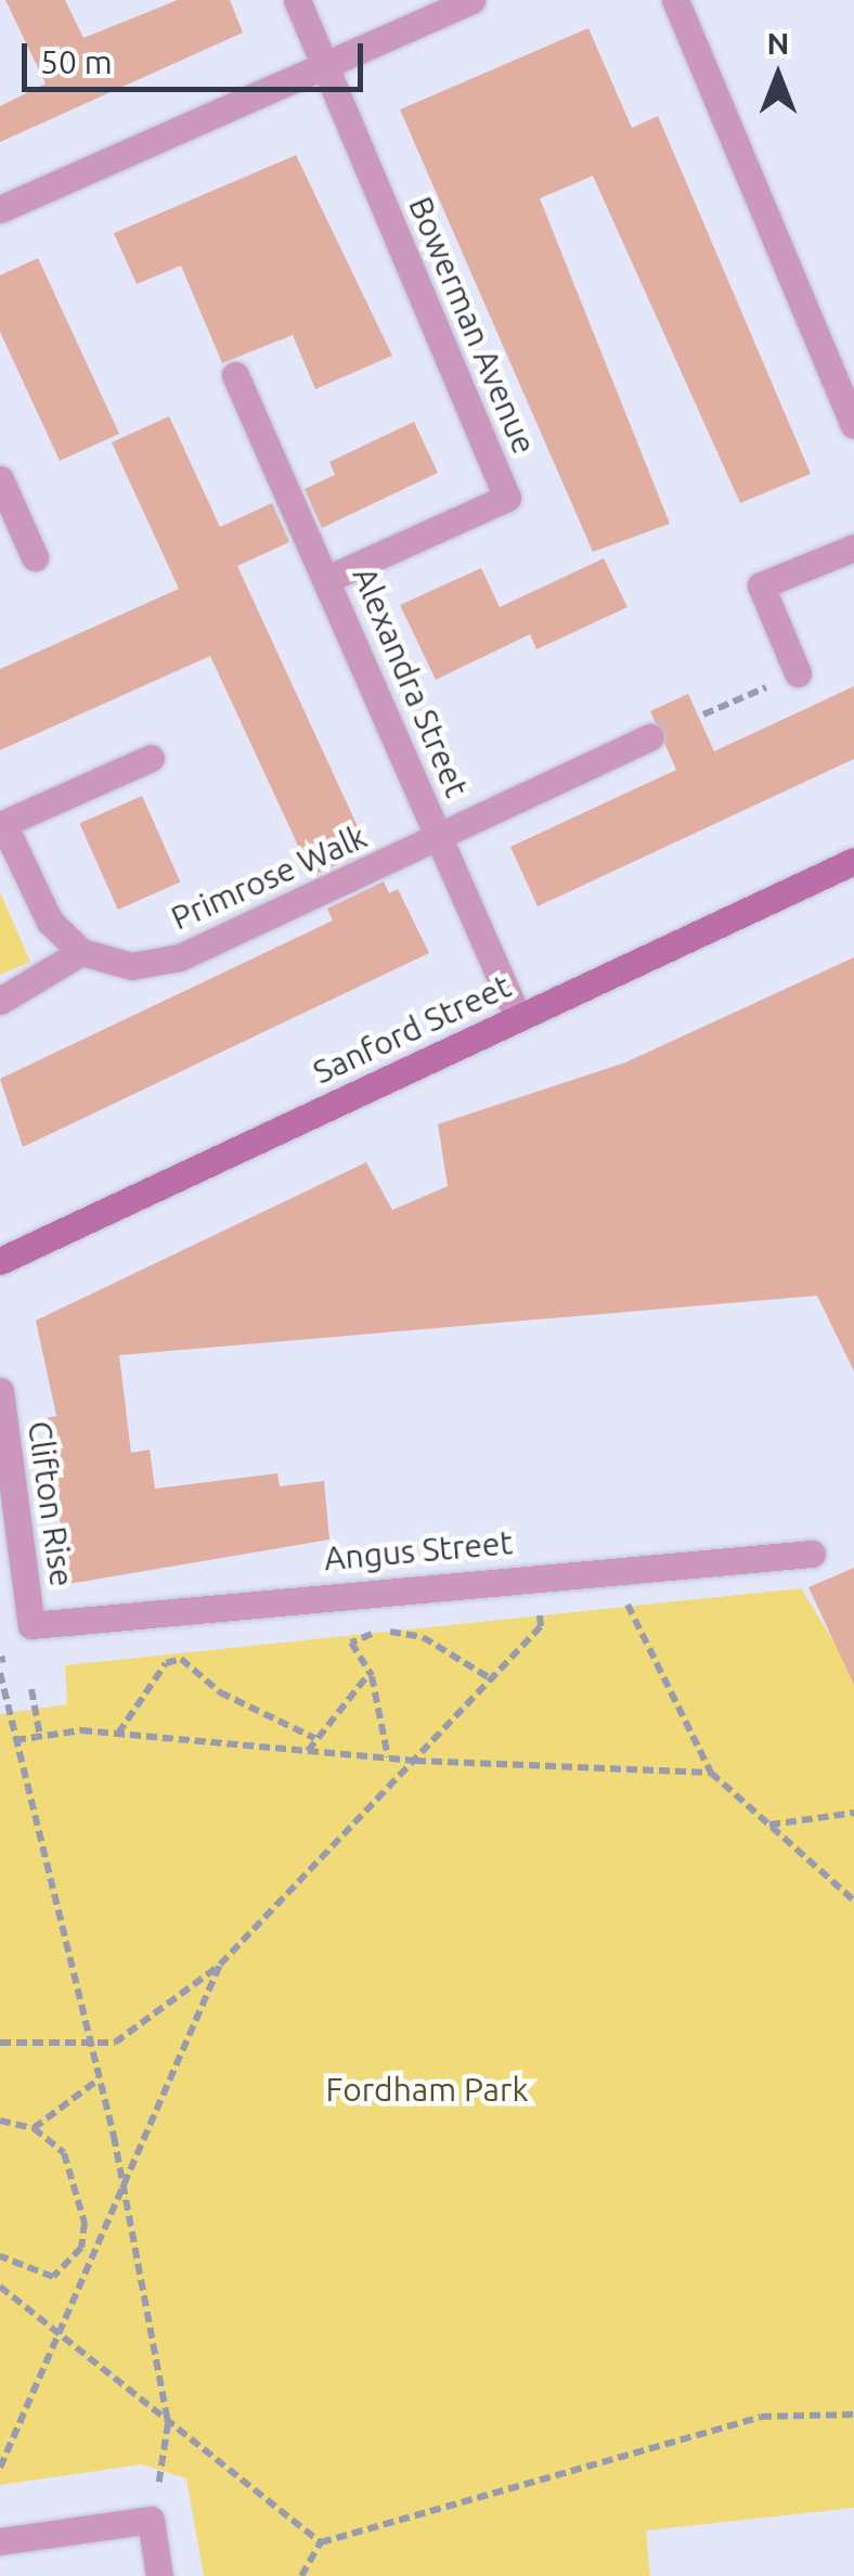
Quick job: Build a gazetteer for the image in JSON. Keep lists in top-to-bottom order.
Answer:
{
  "streets": {
    "main road": ["Sanford Street"],
    "street": [
      "Bowerman Avenue",
      "Alexandra Street",
      "Primrose Walk",
      "Clifton Rise",
      "Angus Street"
    ]
  },
  "crossings": [
    ["Bowerman Avenue", "Alexandra Street"],
    ["Alexandra Street", "Primrose Walk"],
    ["Alexandra Street", "Sanford Street"],
    ["Clifton Rise", "Angus Street"]
  ],
  "parks": ["Fordham Park"],
  "scale_bar": "50 m",
  "north": "top"
}
